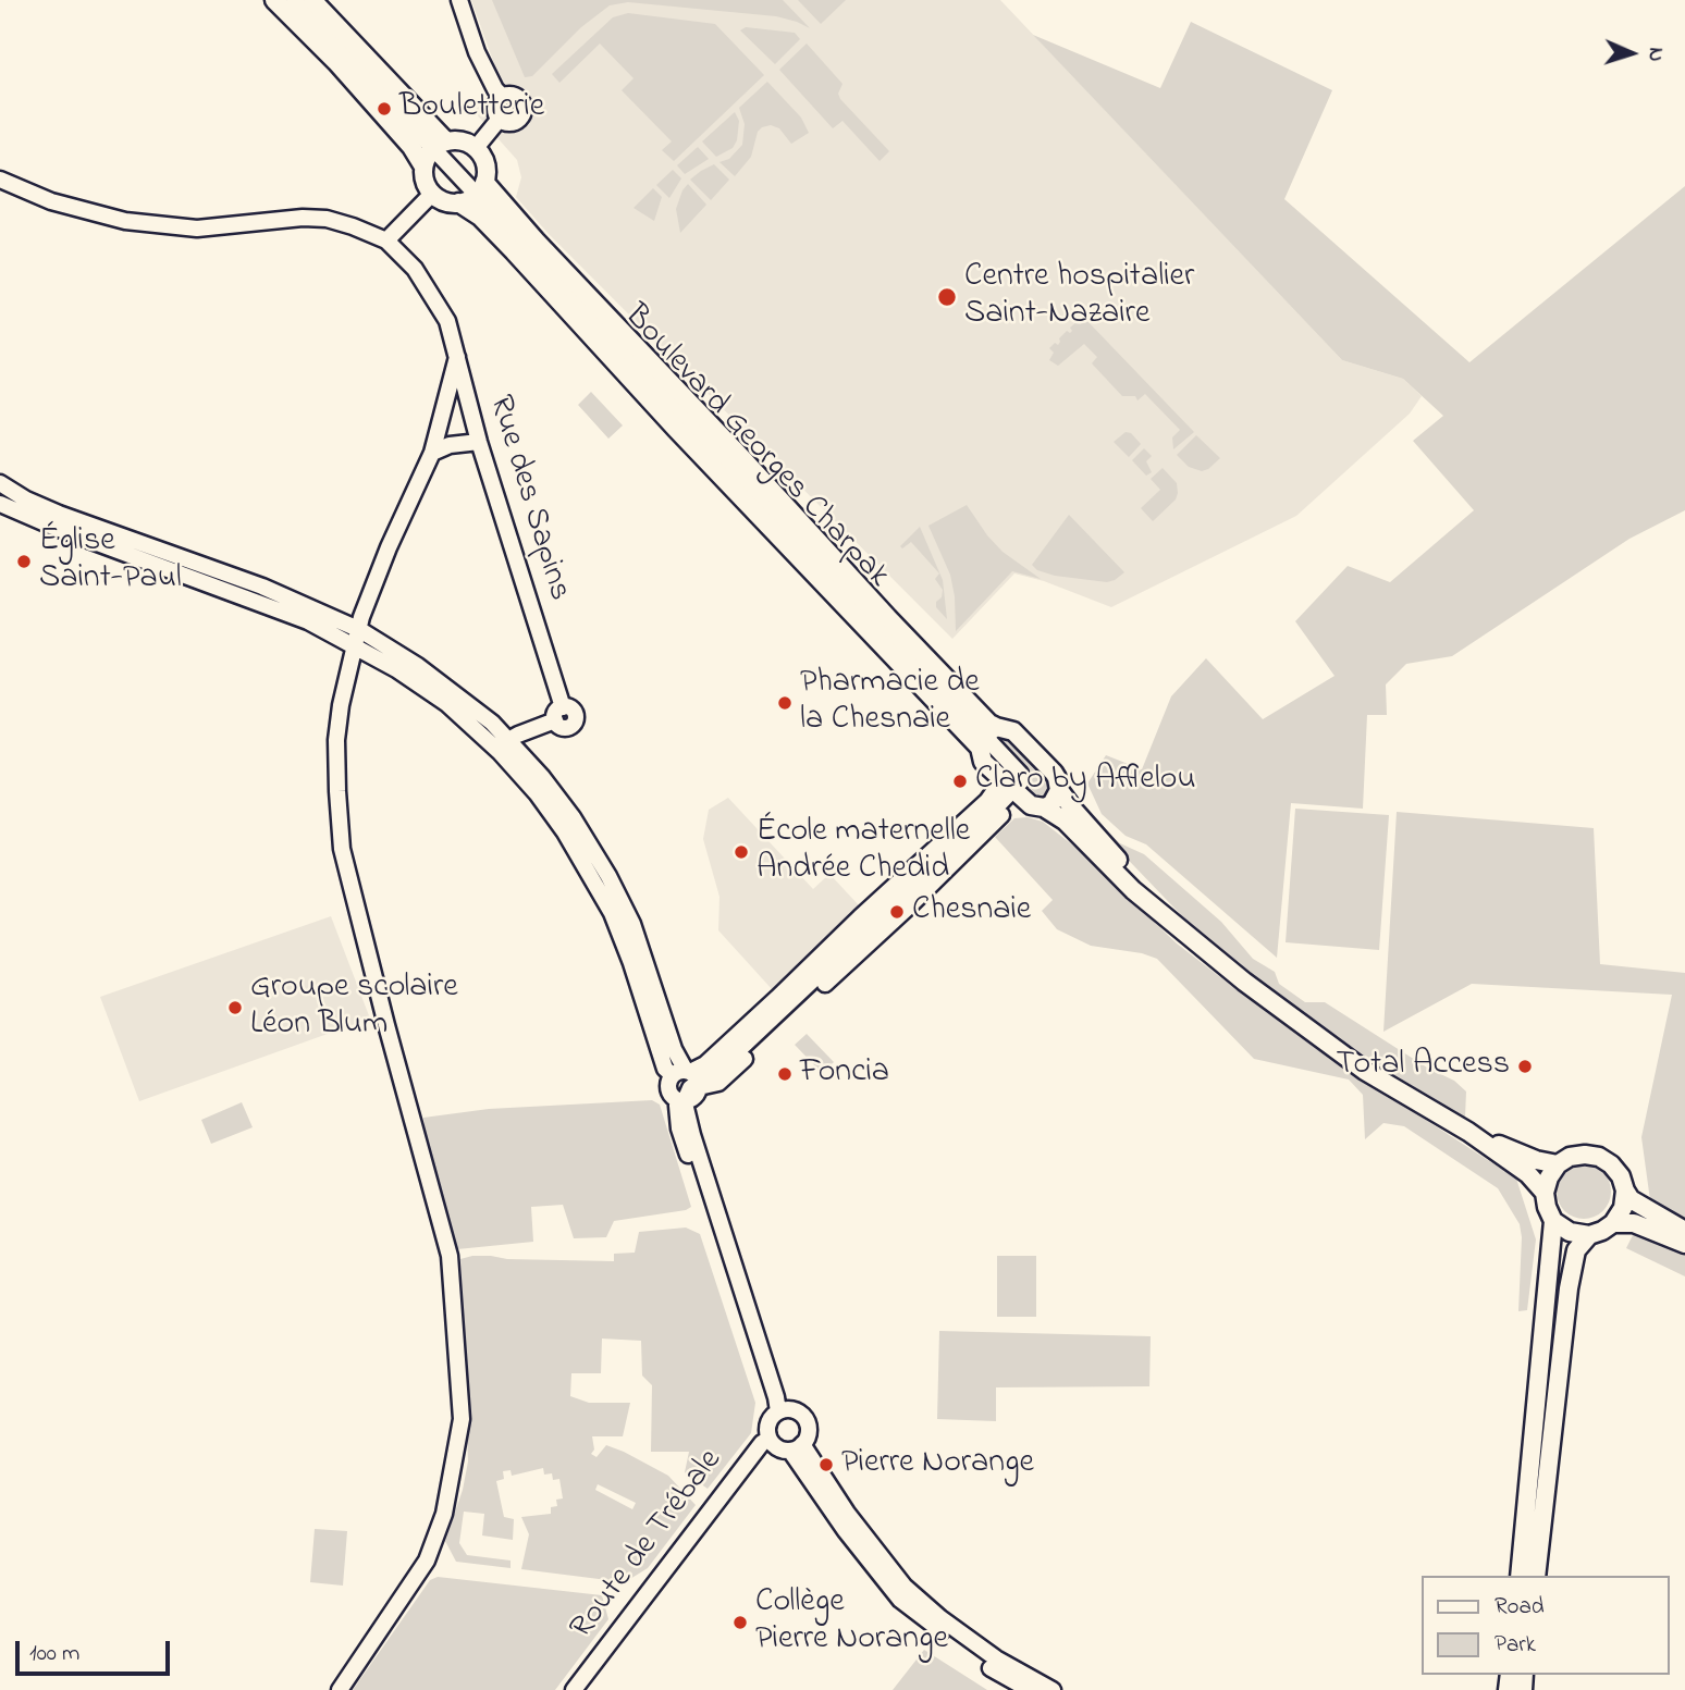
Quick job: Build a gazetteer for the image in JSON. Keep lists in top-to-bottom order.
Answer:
{
  "streets": {
    "main road": ["Boulevard Georges Charpak"],
    "street": ["Rue des Sapins", "Route de Trébale"]
  },
  "places": [
    "Bouletterie",
    "Centre hospitalier Saint-Nazaire",
    "Église Saint-Paul",
    "Pharmacie de la Chesnaie",
    "Claro by Afflelou",
    "École maternelle Andrée Chedid",
    "Chesnaie",
    "Groupe scolaire Léon Blum",
    "Total Access",
    "Foncia",
    "Pierre Norange",
    "Collège Pierre Norange"
  ],
  "legend": ["Road", "Park"],
  "scale_bar": "100 m",
  "north": "right"
}
